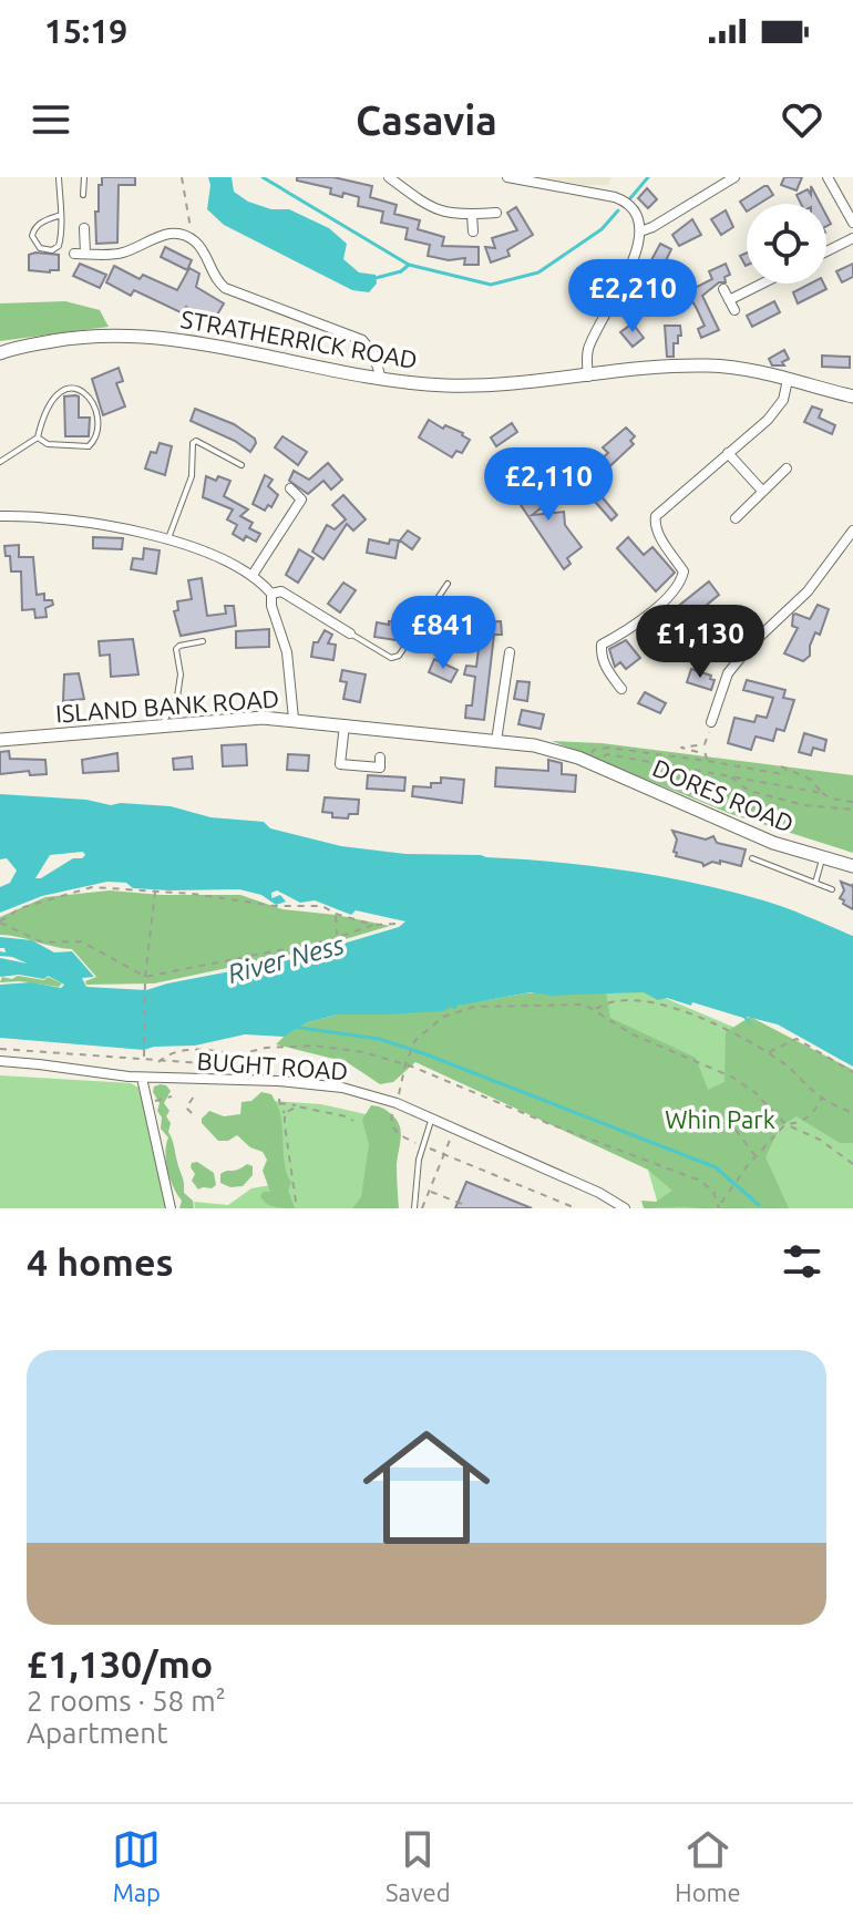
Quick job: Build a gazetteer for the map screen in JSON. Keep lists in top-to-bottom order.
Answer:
{
  "streets": {
    "main road": ["STRATHERRICK ROAD", "ISLAND BANK ROAD", "DORES ROAD"],
    "street": ["BUGHT ROAD"]
  },
  "crossings": [
    ["ISLAND BANK ROAD", "DORES ROAD"]
  ],
  "water": ["River Ness"],
  "parks": ["Whin Park"],
  "page": {
    "status": "15:19",
    "header": "Casavia",
    "price": [
      "£2,210",
      "£2,110",
      "£841",
      "£1,130"
    ],
    "heading": "4 homes",
    "list": [
      {
        "name": "£1,130/mo",
        "note": "2 rooms · 58 m² · Apartment"
      }
    ],
    "tabs": ["Map", "Saved", "Home"]
  }
}
